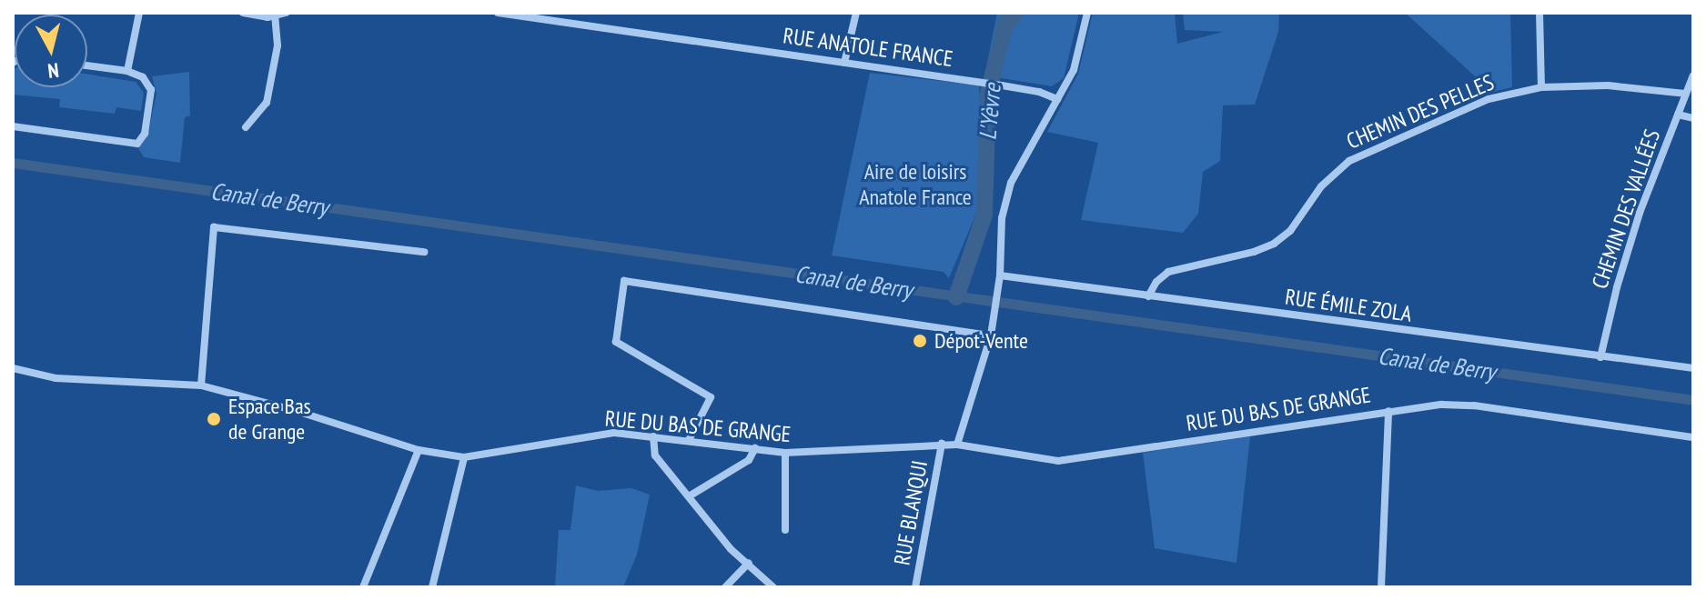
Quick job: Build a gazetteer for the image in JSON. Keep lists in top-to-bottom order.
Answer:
{
  "streets": {
    "street": [
      "RUE ANATOLE FRANCE",
      "CHEMIN DES PELLES",
      "CHEMIN DES VALLÉES",
      "RUE ÉMILE ZOLA",
      "RUE DU BAS DE GRANGE",
      "RUE BLANQUI"
    ]
  },
  "crossings": [
    ["CHEMIN DES PELLES", "CHEMIN DES VALLÉES"],
    ["CHEMIN DES PELLES", "RUE ÉMILE ZOLA"],
    ["CHEMIN DES VALLÉES", "RUE ÉMILE ZOLA"],
    ["RUE DU BAS DE GRANGE", "RUE BLANQUI"]
  ],
  "water": ["L'Yèvre", "Canal de Berry"],
  "parks": ["Aire de loisirs Anatole France"],
  "places": ["Dépot-Vente", "Espace Bas de Grange"],
  "north": "bottom"
}
